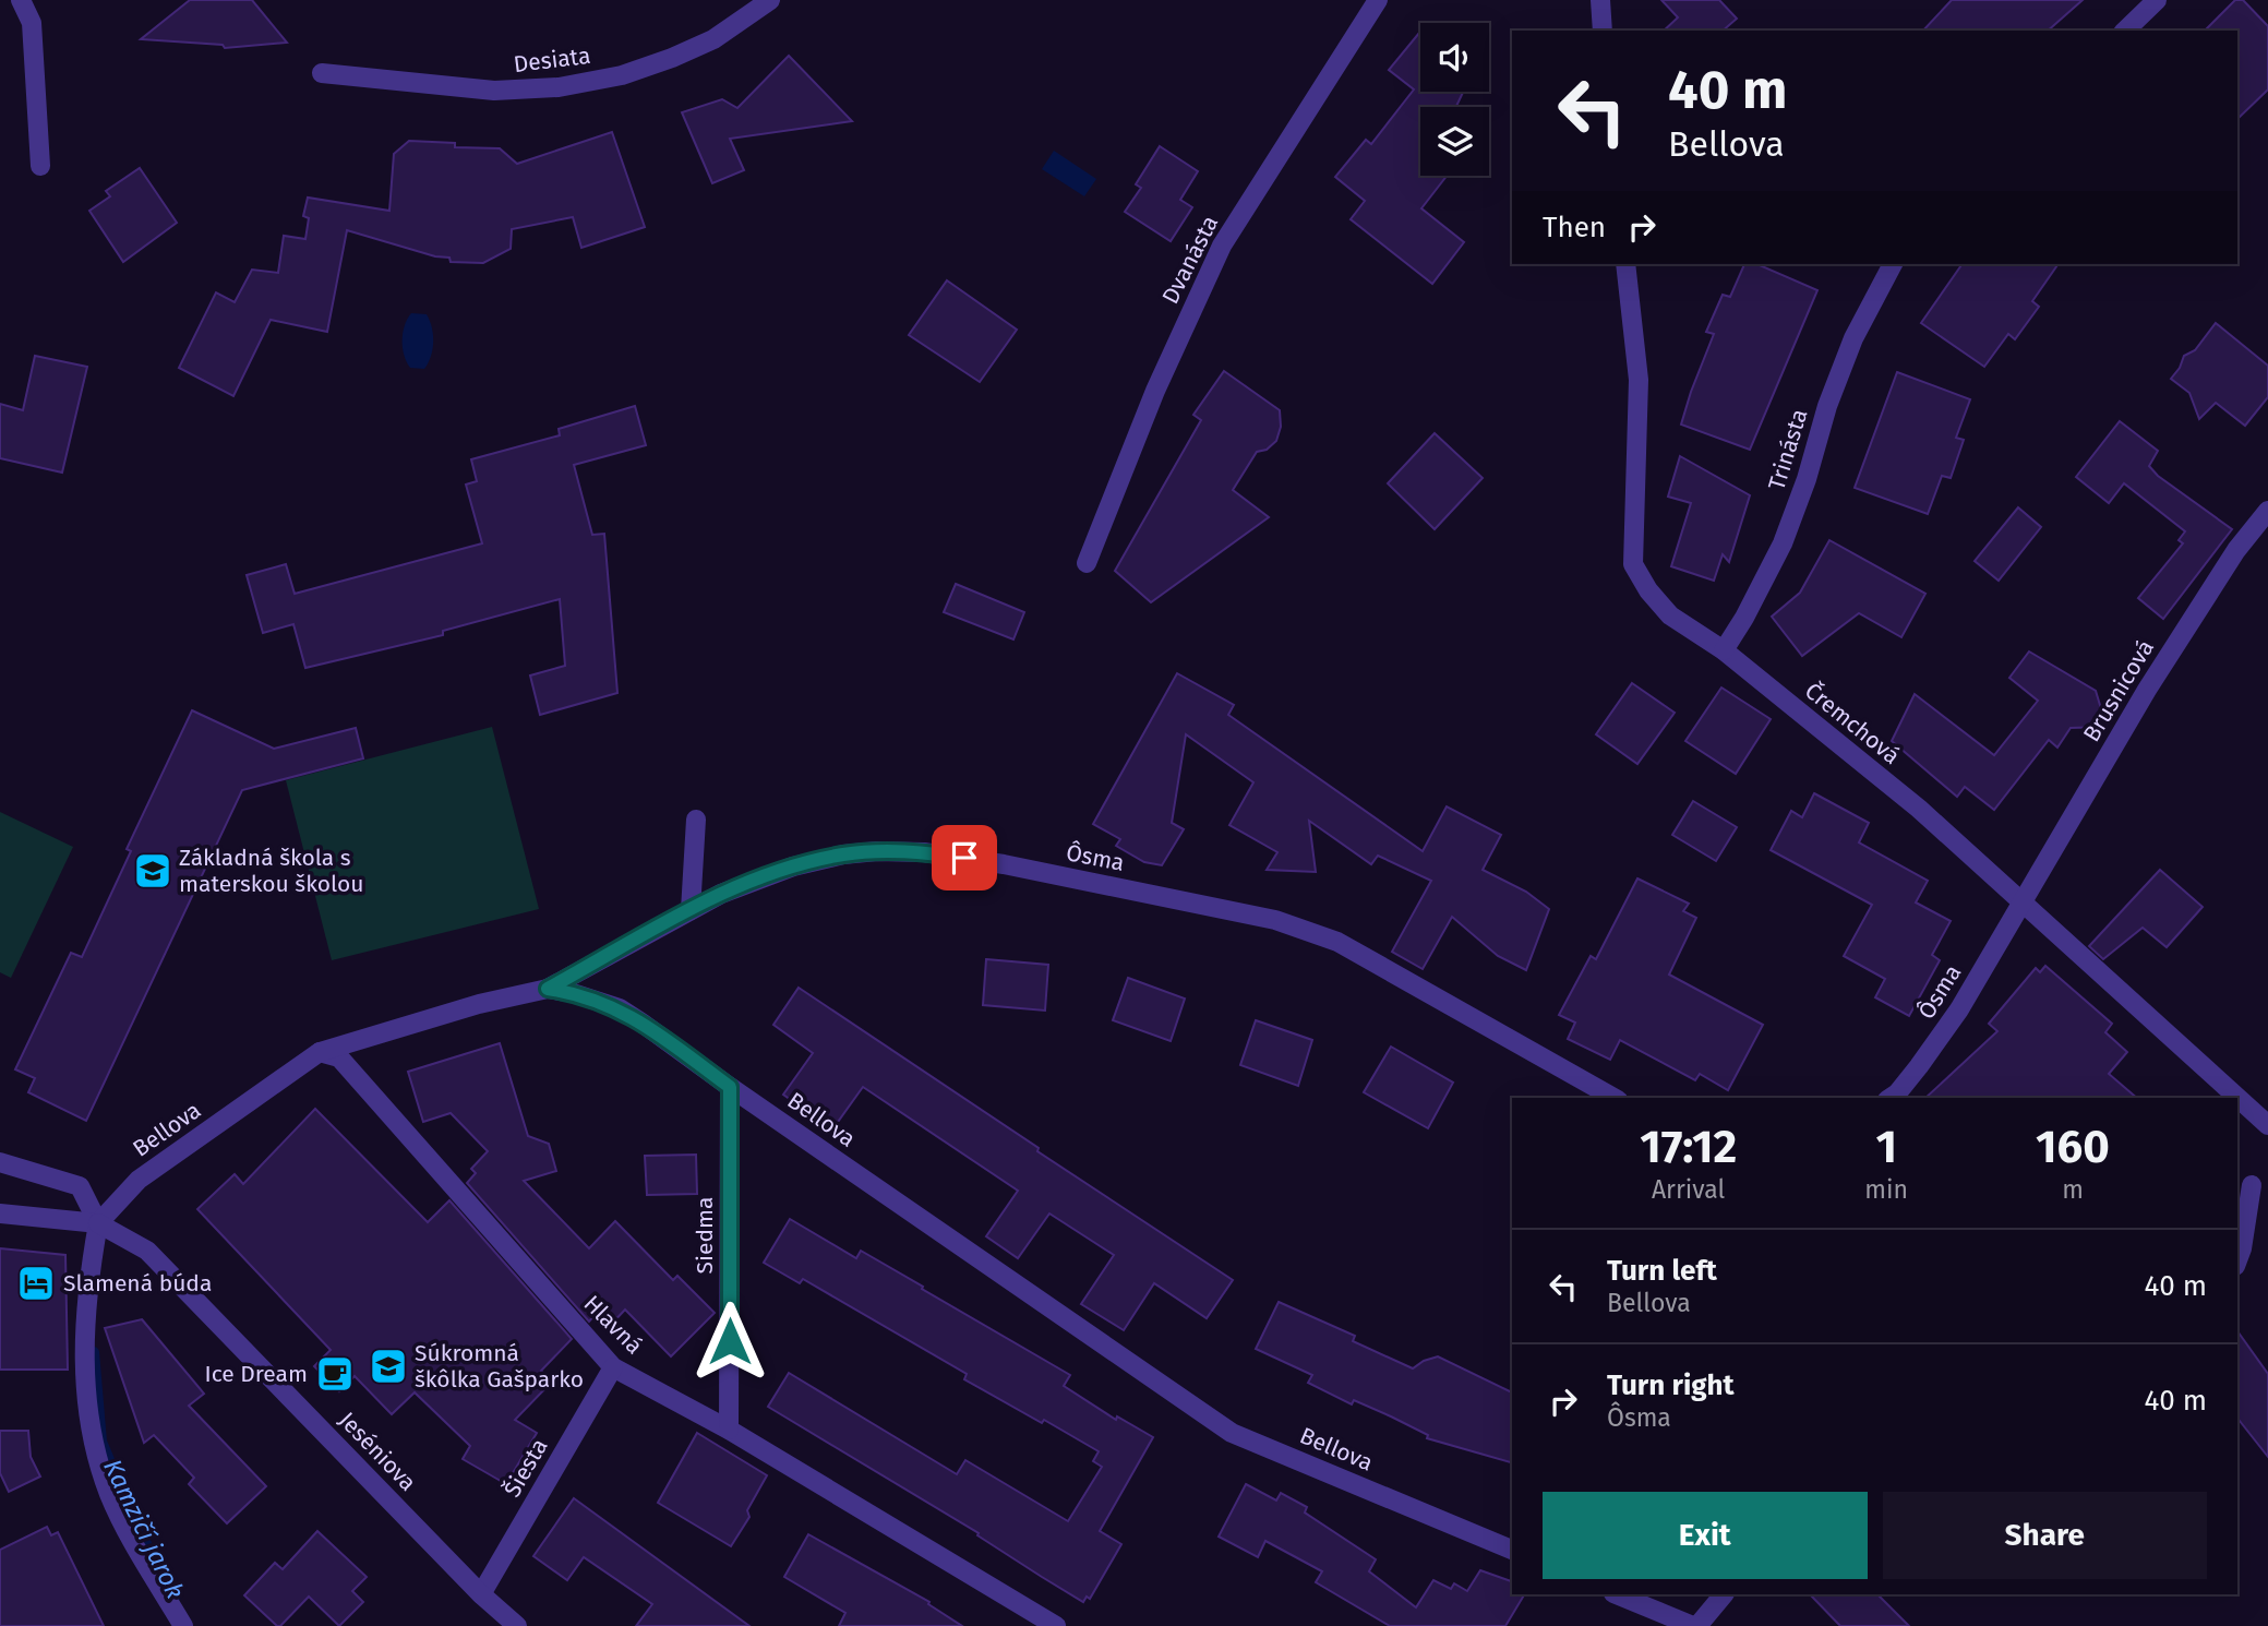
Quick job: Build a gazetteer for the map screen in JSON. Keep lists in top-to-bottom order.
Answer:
{
  "streets": {
    "street": [
      "Desiata",
      "Dvanásta",
      "Trinásta",
      "Brusnicová",
      "Čremchová",
      "Ôsma",
      "Bellova",
      "Siedma",
      "Hlavná",
      "Jeséniova",
      "Šiesta"
    ]
  },
  "crossings": [
    ["Trinásta", "Čremchová"],
    ["Brusnicová", "Čremchová"],
    ["Brusnicová", "Ôsma"],
    ["Čremchová", "Ôsma"],
    ["Ôsma", "Bellova"],
    ["Bellova", "Siedma"],
    ["Bellova", "Hlavná"],
    ["Bellova", "Jeséniova"],
    ["Siedma", "Hlavná"],
    ["Hlavná", "Šiesta"],
    ["Jeséniova", "Šiesta"]
  ],
  "water": ["Kamzičí jarok"],
  "places": {
    "school or university": ["Základná škola s materskou školou", "Súkromná škôlka Gašparko"],
    "hotel": ["Slamená búda"],
    "cafe": ["Ice Dream"]
  },
  "page": {
    "turn": ["40 m", "Bellova"],
    "then": "Then",
    "eta": [
      "17:12",
      "Arrival",
      "1",
      "min",
      "160",
      "m"
    ],
    "list": [
      {
        "name": "Turn left",
        "note": "Bellova",
        "value": "40 m"
      },
      {
        "name": "Turn right",
        "note": "Ôsma",
        "value": "40 m"
      }
    ],
    "buttons": ["Exit", "Share"]
  }
}
